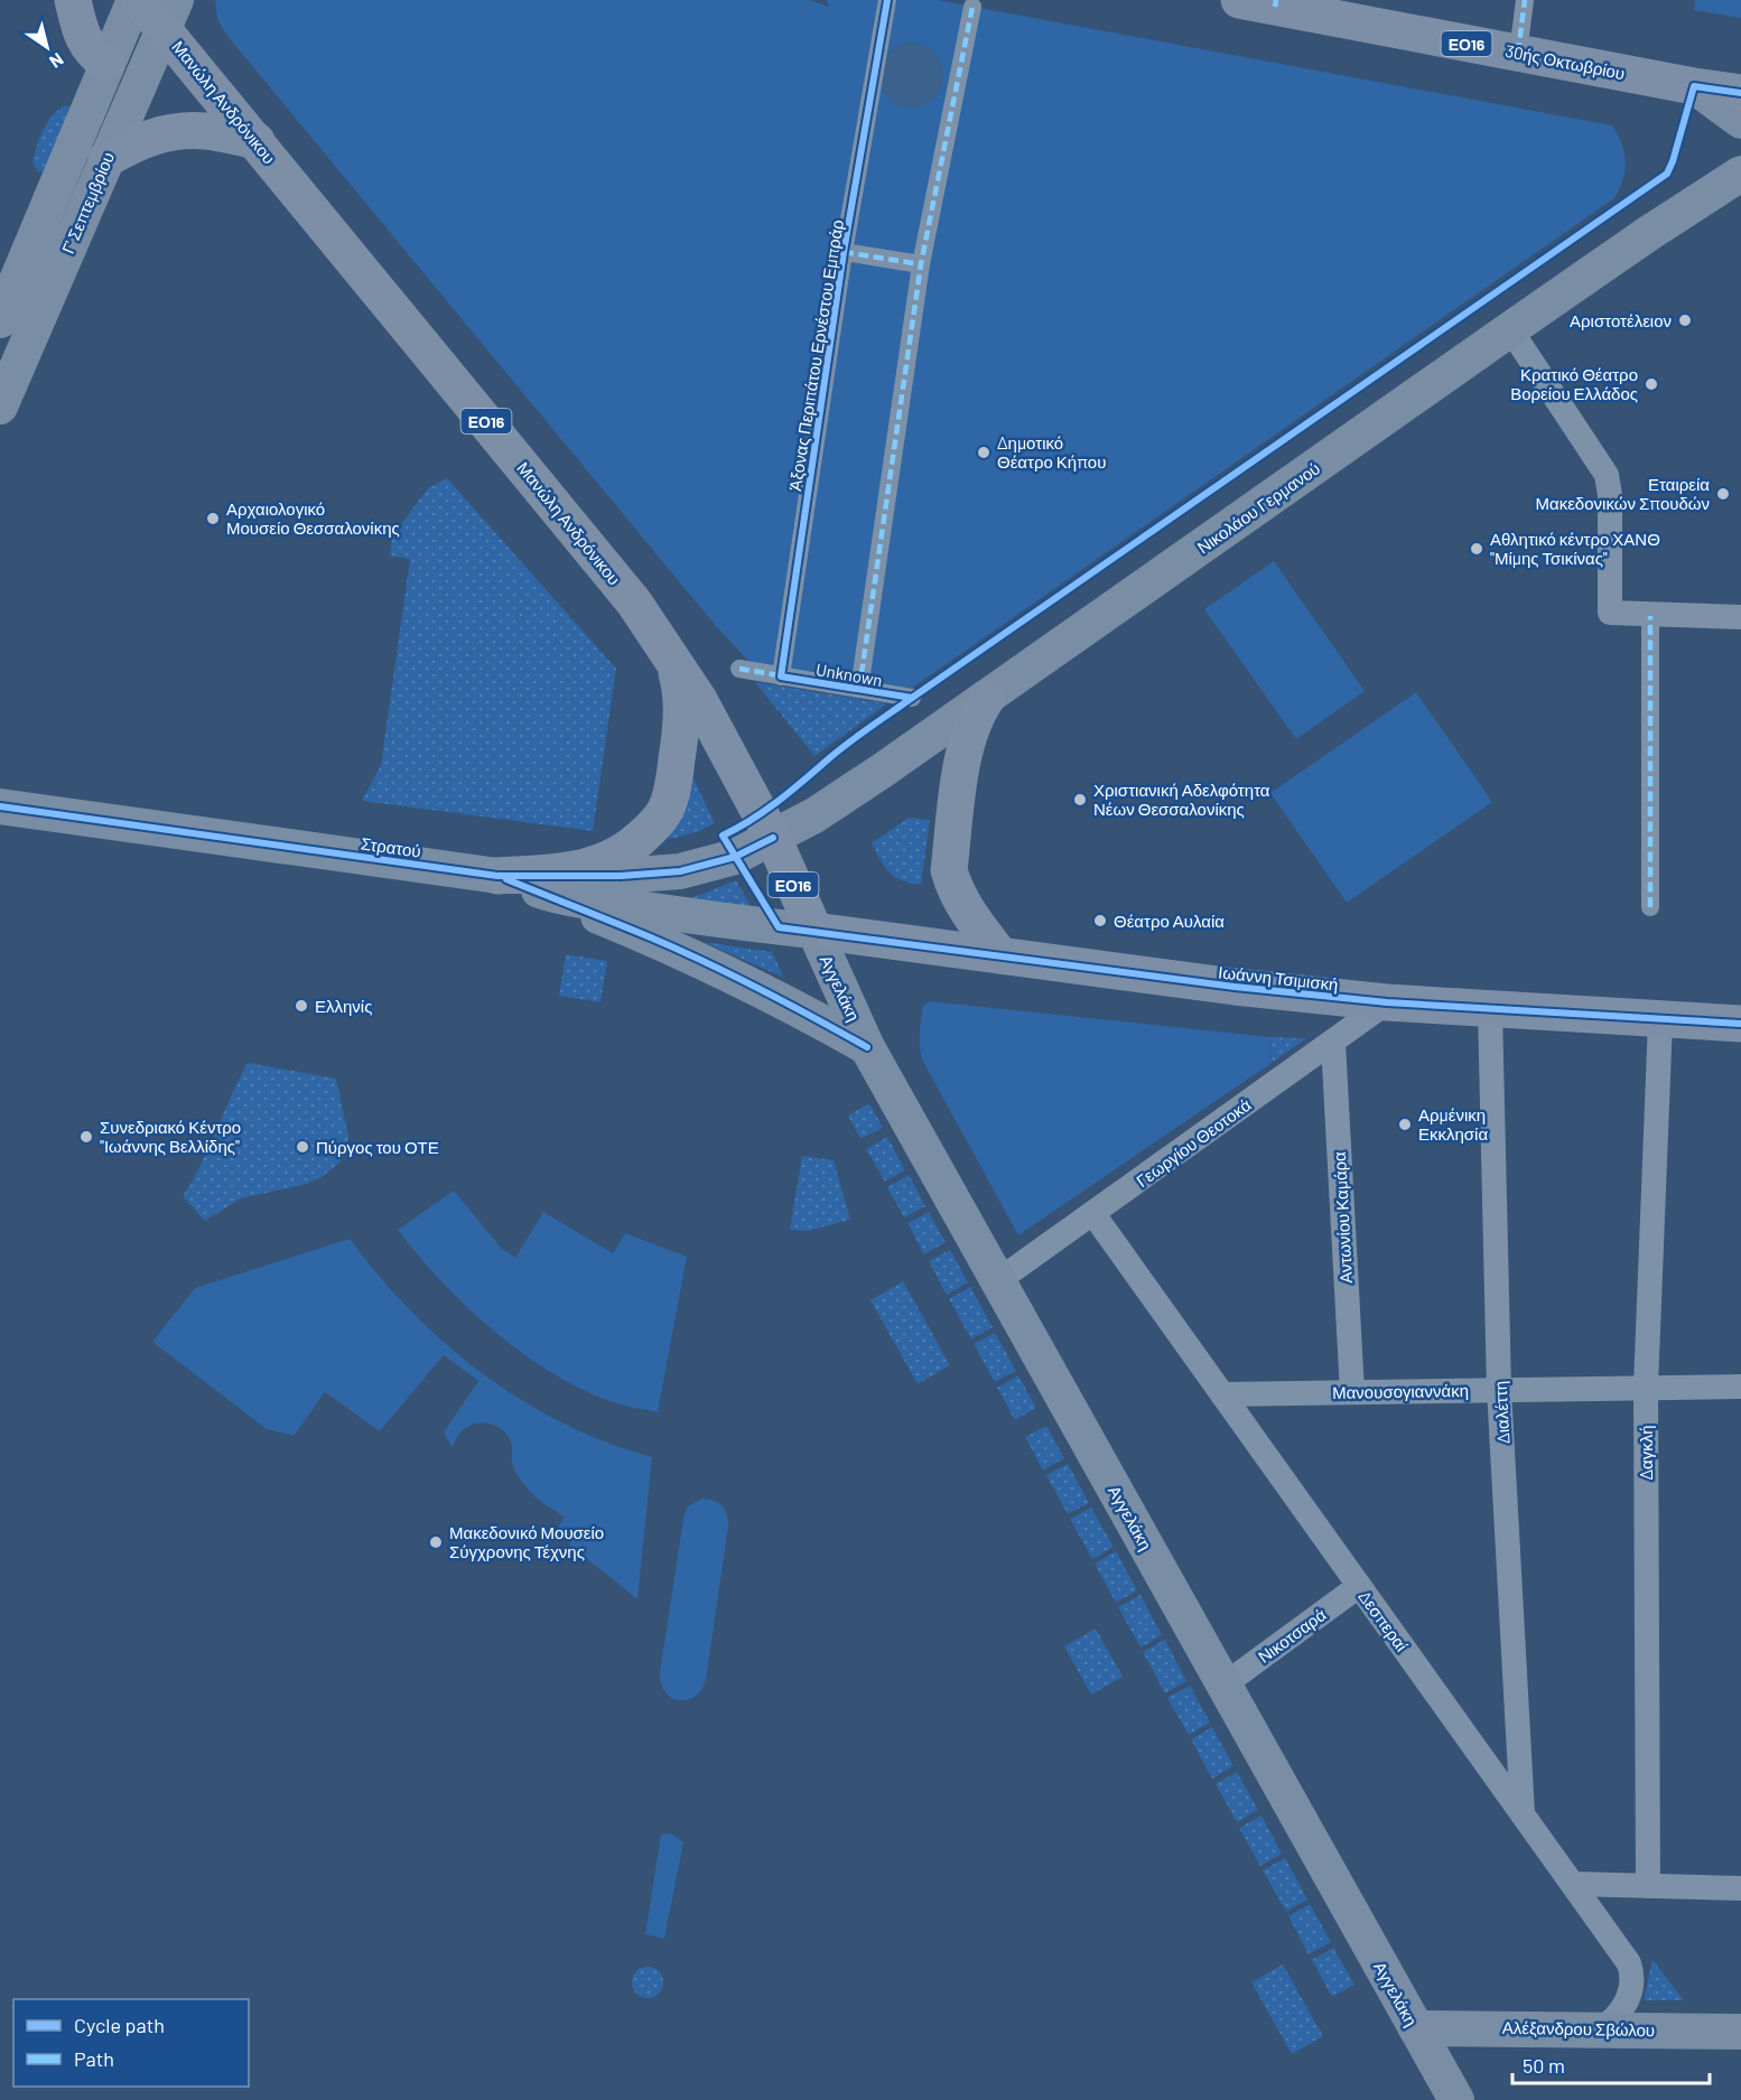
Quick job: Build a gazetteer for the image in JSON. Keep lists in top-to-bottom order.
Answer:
{
  "streets": {
    "main road": [
      "ΕΟ16",
      "30ής Οκτωβρίου",
      "Μανώλη Ανδρόνικου",
      "Γ' Σεπτεμβρίου",
      "Νικολάου Γερμανού",
      "Στρατού",
      "Ιωάννη Τσιμισκή",
      "Αγγελάκη",
      "Αλέξανδρου Σβώλου"
    ],
    "street": [
      "Άξονας Περιπάτου Ερνέστου Εμπράρ",
      "Unknown",
      "Γεωργίου Θεοτοκά",
      "Αντωνίου Καμάρα",
      "Μανουσογιαννάκη",
      "Διαλέττη",
      "Δαγκλή",
      "Δεσπεραί",
      "Νικοτσαρά"
    ]
  },
  "crossings": [
    ["ΕΟ16", "30ής Οκτωβρίου"],
    ["ΕΟ16", "Μανώλη Ανδρόνικου"],
    ["ΕΟ16", "Γ' Σεπτεμβρίου"],
    ["Μανώλη Ανδρόνικου", "Γ' Σεπτεμβρίου"],
    ["Μανώλη Ανδρόνικου", "Νικολάου Γερμανού"],
    ["Μανώλη Ανδρόνικου", "Στρατού"],
    ["Μανώλη Ανδρόνικου", "Ιωάννη Τσιμισκή"],
    ["Μανώλη Ανδρόνικου", "Αγγελάκη"],
    ["Άξονας Περιπάτου Ερνέστου Εμπράρ", "Unknown"],
    ["Νικολάου Γερμανού", "Στρατού"],
    ["Στρατού", "Ιωάννη Τσιμισκή"],
    ["Στρατού", "Αγγελάκη"],
    ["Ιωάννη Τσιμισκή", "Αγγελάκη"],
    ["Ιωάννη Τσιμισκή", "Γεωργίου Θεοτοκά"],
    ["Ιωάννη Τσιμισκή", "Διαλέττη"],
    ["Ιωάννη Τσιμισκή", "Δαγκλή"],
    ["Αγγελάκη", "Γεωργίου Θεοτοκά"],
    ["Αγγελάκη", "Νικοτσαρά"],
    ["Αγγελάκη", "Αλέξανδρου Σβώλου"],
    ["Γεωργίου Θεοτοκά", "Αντωνίου Καμάρα"],
    ["Γεωργίου Θεοτοκά", "Δεσπεραί"],
    ["Αντωνίου Καμάρα", "Μανουσογιαννάκη"],
    ["Μανουσογιαννάκη", "Διαλέττη"],
    ["Μανουσογιαννάκη", "Δαγκλή"],
    ["Μανουσογιαννάκη", "Δεσπεραί"],
    ["Διαλέττη", "Δεσπεραί"],
    ["Δεσπεραί", "Νικοτσαρά"],
    ["Δεσπεραί", "Αλέξανδρου Σβώλου"]
  ],
  "places": [
    "Αριστοτέλειον",
    "Κρατικό Θέατρο Βορείου Ελλάδος",
    "Δημοτικό Θέατρο Κήπου",
    "Εταιρεία Μακεδονικών Σπουδών",
    "Αρχαιολογικό Μουσείο Θεσσαλονίκης",
    "Αθλητικό κέντρο ΧΑΝΘ \"Μίμης Τσικίνας\"",
    "Χριστιανική Αδελφότητα Νέων Θεσσαλονίκης",
    "Θέατρο Αυλαία",
    "Ελληνίς",
    "Αρμένικη Εκκλησία",
    "Συνεδριακό Κέντρο \"Ιωάννης Βελλίδης\"",
    "Πύργος του ΟΤΕ",
    "Μακεδονικό Μουσείο Σύγχρονης Τέχνης"
  ],
  "legend": ["Cycle path", "Path"],
  "scale_bar": "50 m",
  "north": "bottom right"
}
